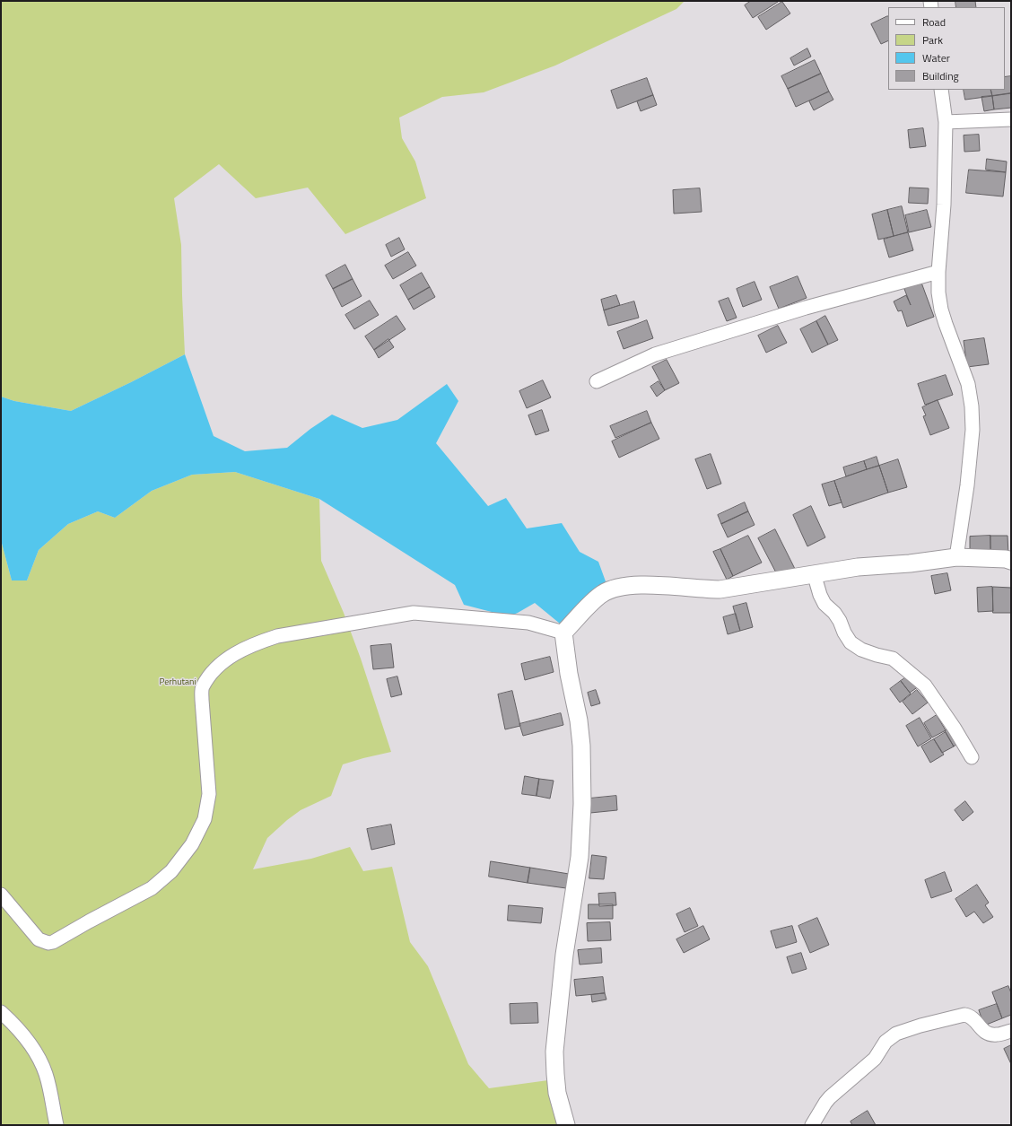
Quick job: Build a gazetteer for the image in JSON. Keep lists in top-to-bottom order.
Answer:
{
  "parks": ["Perhutani"],
  "legend": [
    "Road",
    "Park",
    "Water",
    "Building"
  ]
}
